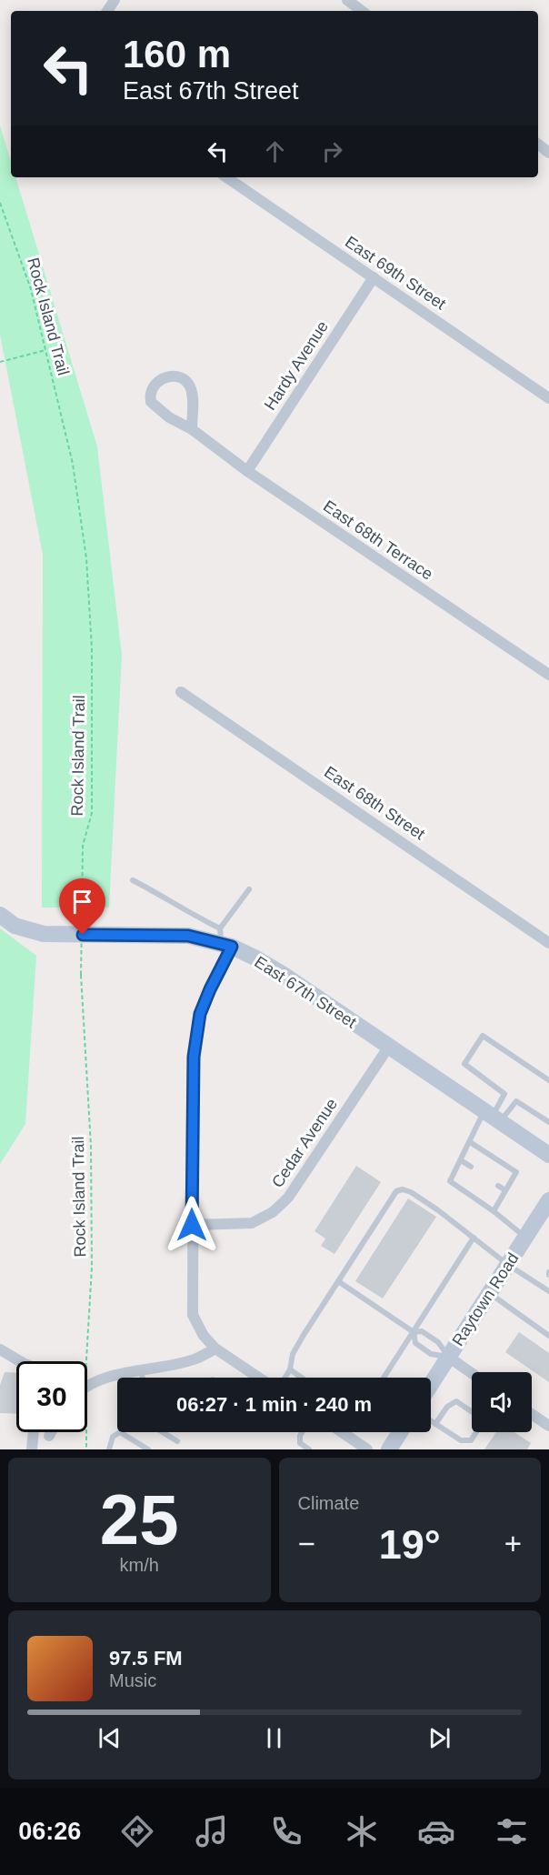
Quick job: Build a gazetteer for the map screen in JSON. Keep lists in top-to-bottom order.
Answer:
{
  "streets": {
    "street": [
      "East 69th Street",
      "Hardy Avenue",
      "East 68th Terrace",
      "East 68th Street",
      "East 67th Street",
      "Cedar Avenue",
      "Raytown Road"
    ],
    "path": ["Rock Island Trail"]
  },
  "crossings": [
    ["East 69th Street", "Hardy Avenue"],
    ["Hardy Avenue", "East 68th Terrace"],
    ["East 67th Street", "Cedar Avenue"]
  ],
  "page": {
    "turn": ["160 m", "East 67th Street"],
    "limit": "30",
    "trip": "06:27 · 1 min · 240 m",
    "tile": [
      ["25", "km/h"],
      "Climate"
    ],
    "heat": ["−", "19°", "+"],
    "song": ["97.5 FM", "Music"],
    "tabs": "06:26"
  }
}
